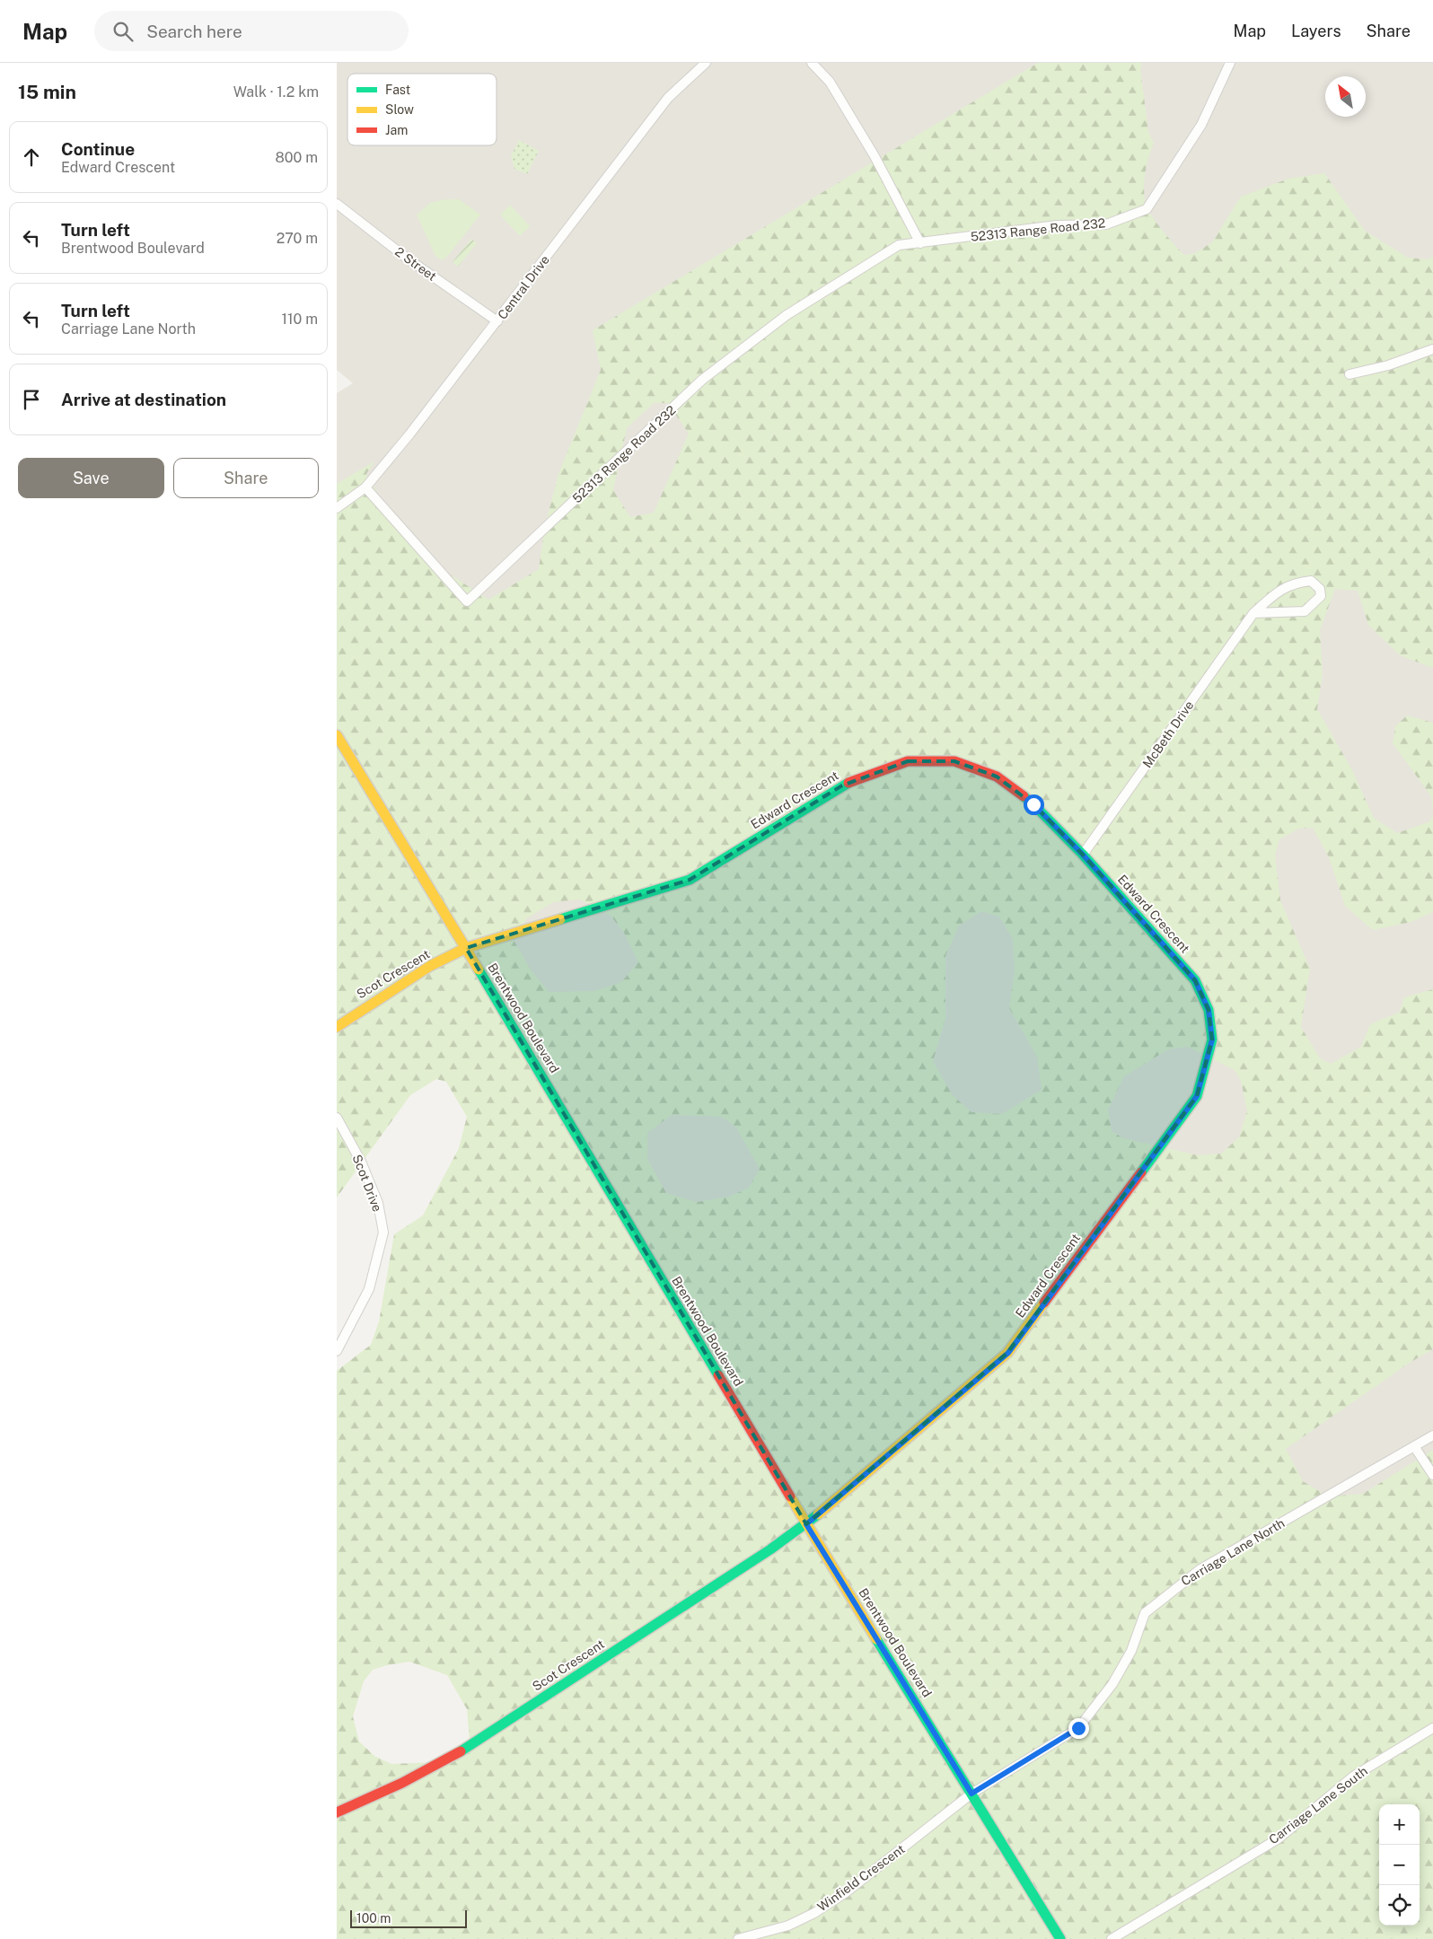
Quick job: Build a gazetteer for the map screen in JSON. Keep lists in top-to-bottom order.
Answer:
{
  "streets": {
    "street": [
      "52313 Range Road 232",
      "2 Street",
      "Central Drive",
      "McBeth Drive",
      "Edward Crescent",
      "Scot Crescent",
      "Brentwood Boulevard",
      "Scot Drive",
      "Carriage Lane North",
      "Carriage Lane South",
      "Winfield Crescent"
    ]
  },
  "crossings": [
    ["52313 Range Road 232", "Central Drive"],
    ["2 Street", "Central Drive"],
    ["McBeth Drive", "Edward Crescent"],
    ["Edward Crescent", "Scot Crescent"],
    ["Edward Crescent", "Brentwood Boulevard"],
    ["Scot Crescent", "Brentwood Boulevard"],
    ["Brentwood Boulevard", "Carriage Lane North"],
    ["Brentwood Boulevard", "Winfield Crescent"],
    ["Carriage Lane North", "Winfield Crescent"]
  ],
  "legend": ["Fast", "Slow", "Jam"],
  "scale_bar": "100 m",
  "north": "top left",
  "page": {
    "header": "Map",
    "search": "Search here",
    "nav": ["Map", "Layers", "Share"],
    "heading": ["15 min", "Walk · 1.2 km"],
    "list": [
      ["Continue", "Edward Crescent", "800 m"],
      ["Turn left", "Brentwood Boulevard", "270 m"],
      ["Turn left", "Carriage Lane North", "110 m"],
      "Arrive at destination"
    ],
    "buttons": ["Save", "Share"],
    "map_buttons": ["+", "−"],
    "scale": "100 m"
  }
}
